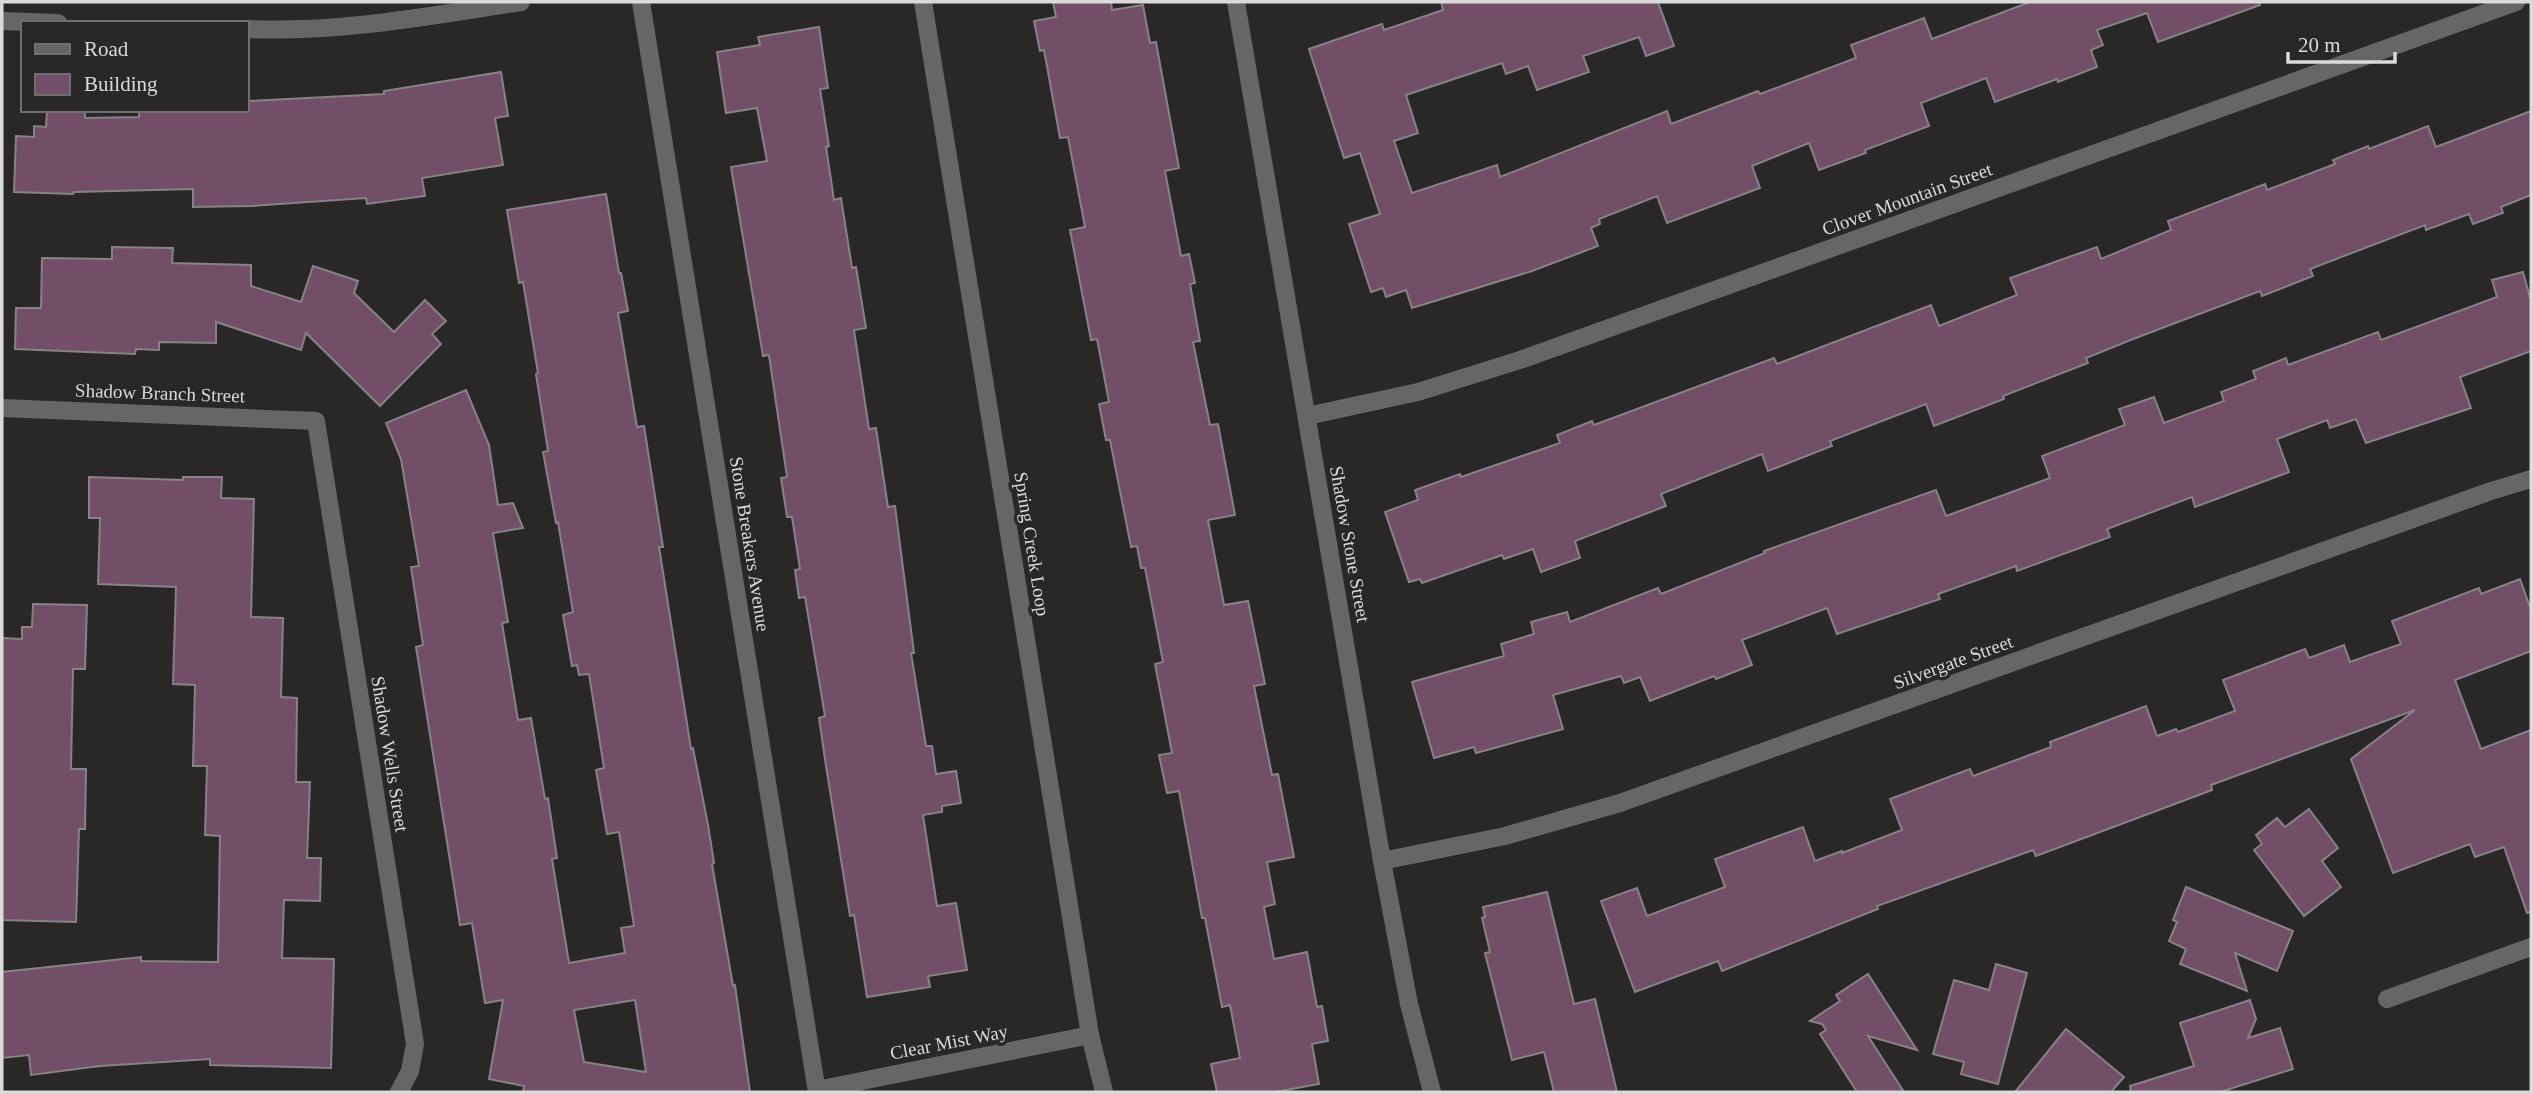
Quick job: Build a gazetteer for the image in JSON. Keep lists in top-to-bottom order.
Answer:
{
  "streets": {
    "street": [
      "Clover Mountain Street",
      "Shadow Branch Street",
      "Stone Breakers Avenue",
      "Spring Creek Loop",
      "Shadow Stone Street",
      "Silvergate Street",
      "Shadow Wells Street",
      "Clear Mist Way"
    ]
  },
  "crossings": [
    ["Clover Mountain Street", "Shadow Stone Street"],
    ["Shadow Branch Street", "Shadow Wells Street"],
    ["Stone Breakers Avenue", "Clear Mist Way"],
    ["Spring Creek Loop", "Clear Mist Way"],
    ["Shadow Stone Street", "Silvergate Street"]
  ],
  "legend": ["Road", "Building"],
  "scale_bar": "20 m"
}
